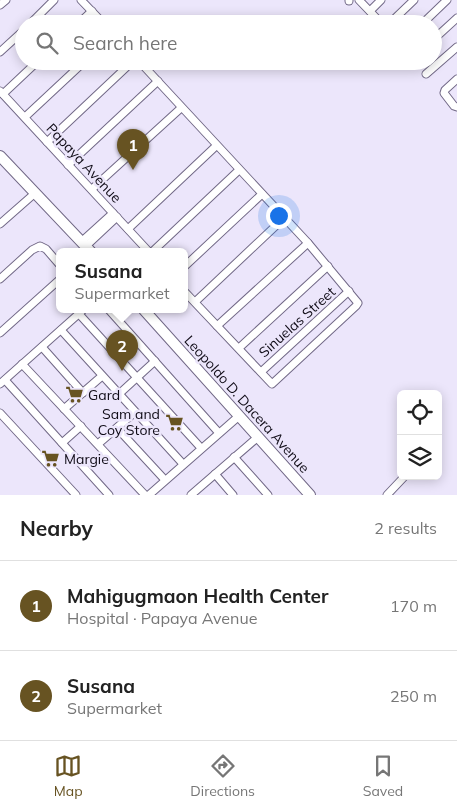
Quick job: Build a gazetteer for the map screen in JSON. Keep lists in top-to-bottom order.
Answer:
{
  "streets": {
    "main road": ["Leopoldo D. Dacera Avenue"],
    "street": ["Papaya Avenue", "Sinuelas Street"]
  },
  "places": {
    "supermarket": ["Gard", "Sam and Coy Store", "Margie"]
  },
  "page": {
    "search": "Search here",
    "pins": ["1", "2"],
    "popup": ["Susana", "Supermarket"],
    "heading": ["Nearby", "2 results"],
    "list": [
      {
        "mark": "1",
        "name": "Mahigugmaon Health Center",
        "note": "Hospital · Papaya Avenue",
        "value": "170 m"
      },
      {
        "mark": "2",
        "name": "Susana",
        "note": "Supermarket",
        "value": "250 m"
      }
    ],
    "nav": ["Map", "Directions", "Saved"]
  }
}
